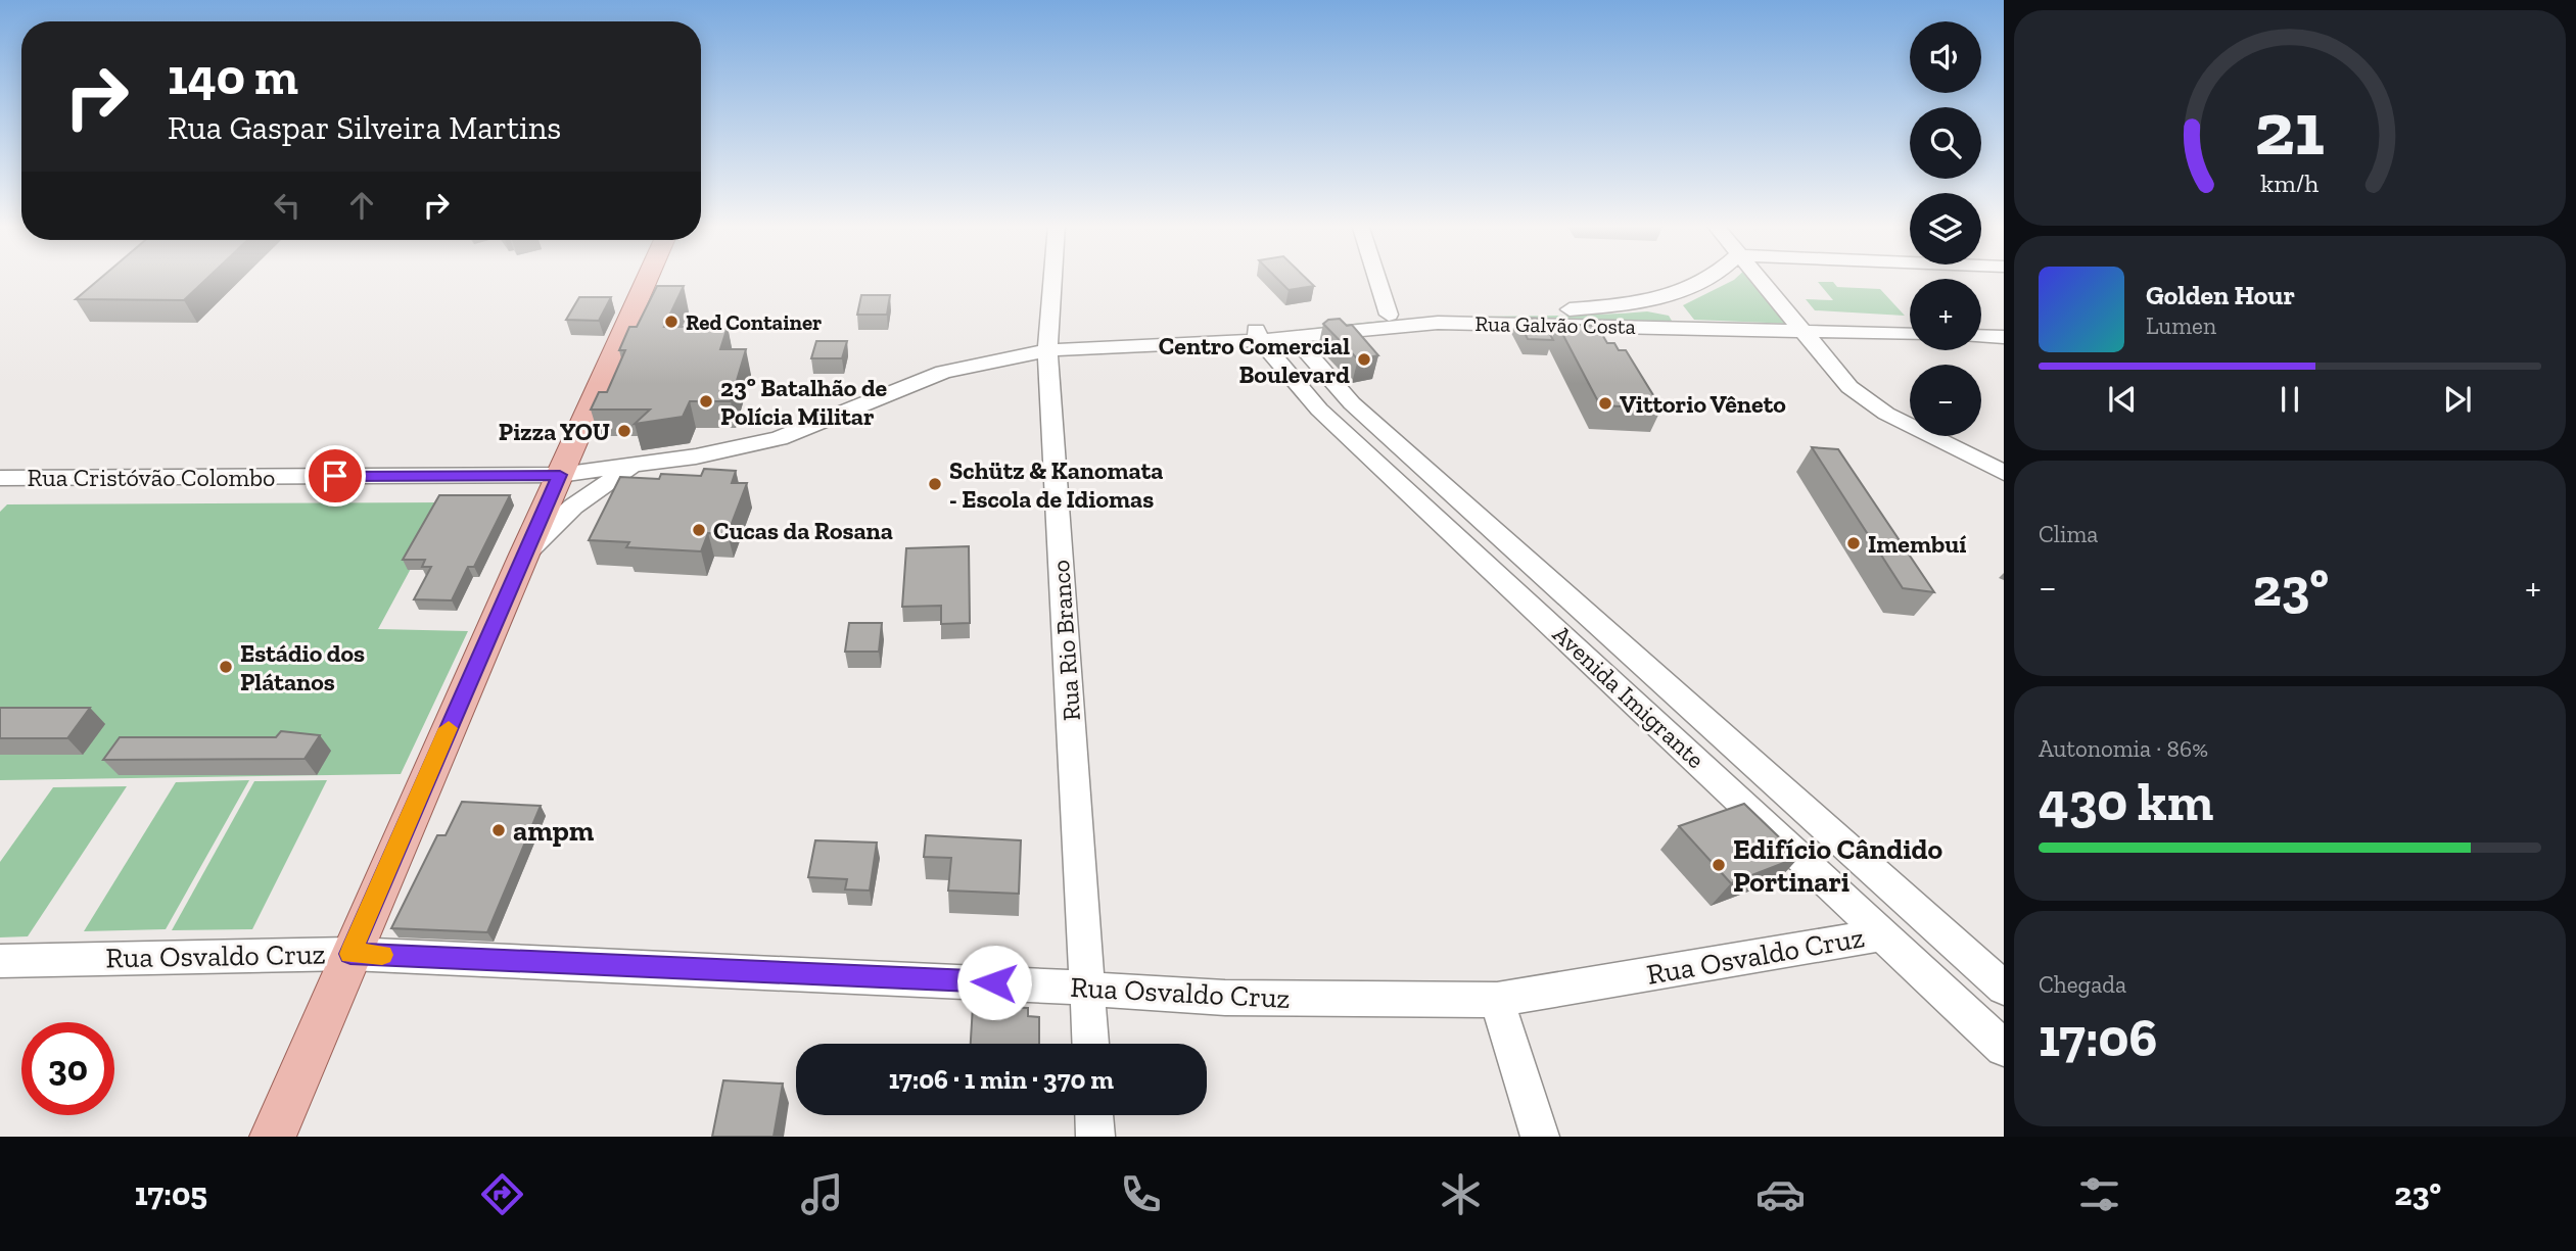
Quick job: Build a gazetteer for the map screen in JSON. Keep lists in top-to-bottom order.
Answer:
{
  "streets": {
    "street": [
      "Rua Galvão Costa",
      "Rua Cristóvão Colombo",
      "Rua Rio Branco",
      "Avenida Imigrante",
      "Rua Osvaldo Cruz"
    ]
  },
  "crossings": [
    ["Rua Galvão Costa", "Rua Cristóvão Colombo"],
    ["Rua Galvão Costa", "Rua Rio Branco"],
    ["Rua Galvão Costa", "Avenida Imigrante"],
    ["Rua Rio Branco", "Rua Osvaldo Cruz"],
    ["Avenida Imigrante", "Rua Osvaldo Cruz"]
  ],
  "places": [
    "Red Container",
    "Centro Comercial Boulevard",
    "23º Batalhão de Polícia Militar",
    "Vittorio Vêneto",
    "Pizza YOU",
    "Schütz & Kanomata - Escola de Idiomas",
    "Cucas da Rosana",
    "Imembuí",
    "Estádio dos Plátanos",
    "ampm",
    "Edifício Cândido Portinari"
  ],
  "page": {
    "map_buttons": ["+", "−"],
    "turn": ["140 m", "Rua Gaspar Silveira Martins"],
    "song": ["Golden Hour", "Lumen"],
    "tile": [
      "Clima",
      ["Autonomia · 86%", "430 km"],
      ["Chegada", "17:06"]
    ],
    "heat": ["−", "23°", "+"],
    "limit": "30",
    "trip": "17:06 · 1 min · 370 m",
    "tabs": ["17:05", "23°"],
    "gauge": ["21", "km/h"]
  }
}
